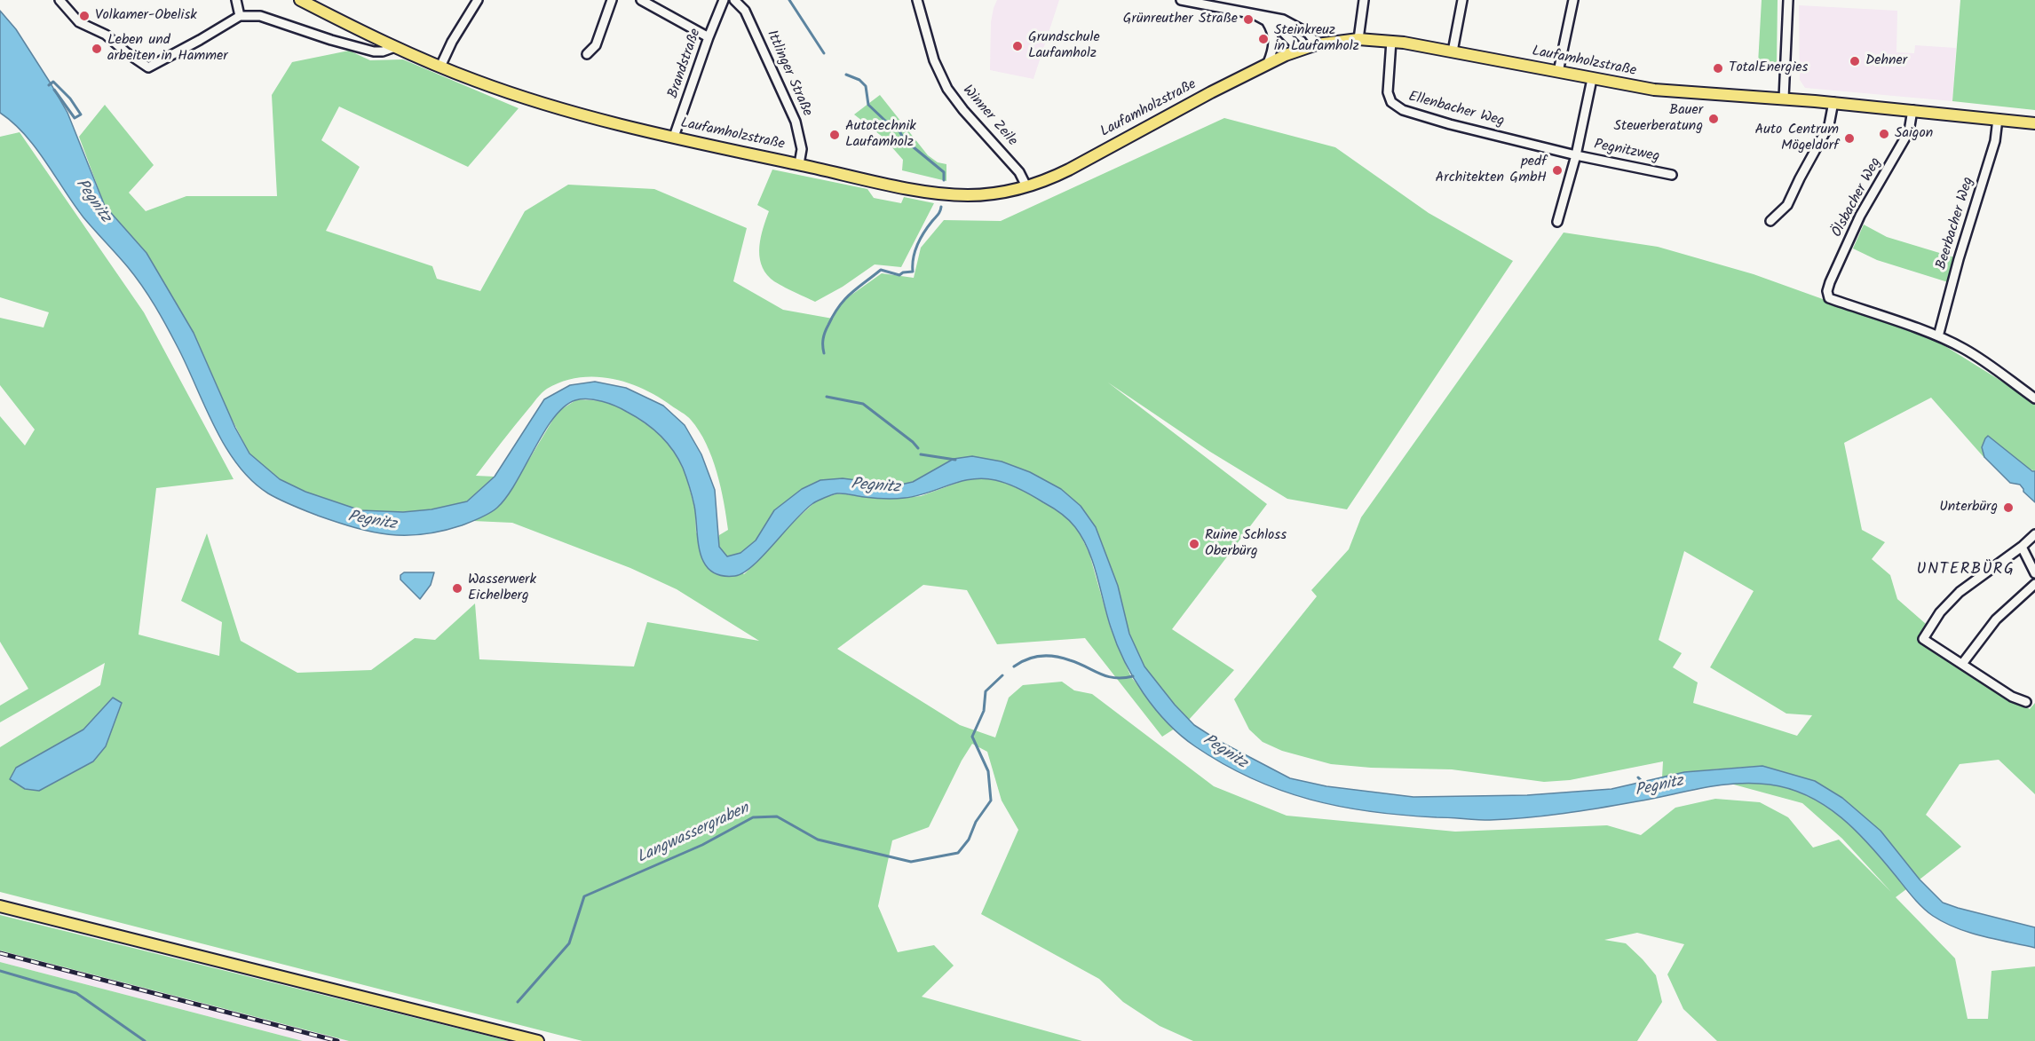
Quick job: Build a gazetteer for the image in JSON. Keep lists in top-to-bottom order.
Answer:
{
  "streets": {
    "main road": ["Laufamholzstraße"],
    "street": [
      "Brandstraße",
      "Ittlinger Straße",
      "Ellenbacher Weg",
      "Winner Zeile",
      "Pegnitzweg",
      "Ölsbacher Weg",
      "Beerbacher Weg"
    ]
  },
  "crossings": [
    ["Laufamholzstraße", "Brandstraße"],
    ["Laufamholzstraße", "Ittlinger Straße"],
    ["Laufamholzstraße", "Ellenbacher Weg"],
    ["Laufamholzstraße", "Winner Zeile"],
    ["Laufamholzstraße", "Pegnitzweg"],
    ["Laufamholzstraße", "Ölsbacher Weg"],
    ["Laufamholzstraße", "Beerbacher Weg"],
    ["Ellenbacher Weg", "Pegnitzweg"],
    ["Ölsbacher Weg", "Beerbacher Weg"]
  ],
  "districts": ["UNTERBÜRG"],
  "water": ["Pegnitz", "Langwassergraben"],
  "places": [
    "Volkamer-Obelisk",
    "Grünreuther Straße",
    "Steinkreuz in Laufamholz",
    "Grundschule Laufamholz",
    "Leben und arbeiten in Hammer",
    "Dehner",
    "TotalEnergies",
    "Bauer Steuerberatung",
    "Saigon",
    "Autotechnik Laufamholz",
    "Auto Centrum Mögeldorf",
    "pedf Architekten GmbH",
    "Unterbürg",
    "Ruine Schloss Oberbürg",
    "Wasserwerk Eichelberg"
  ]
}
